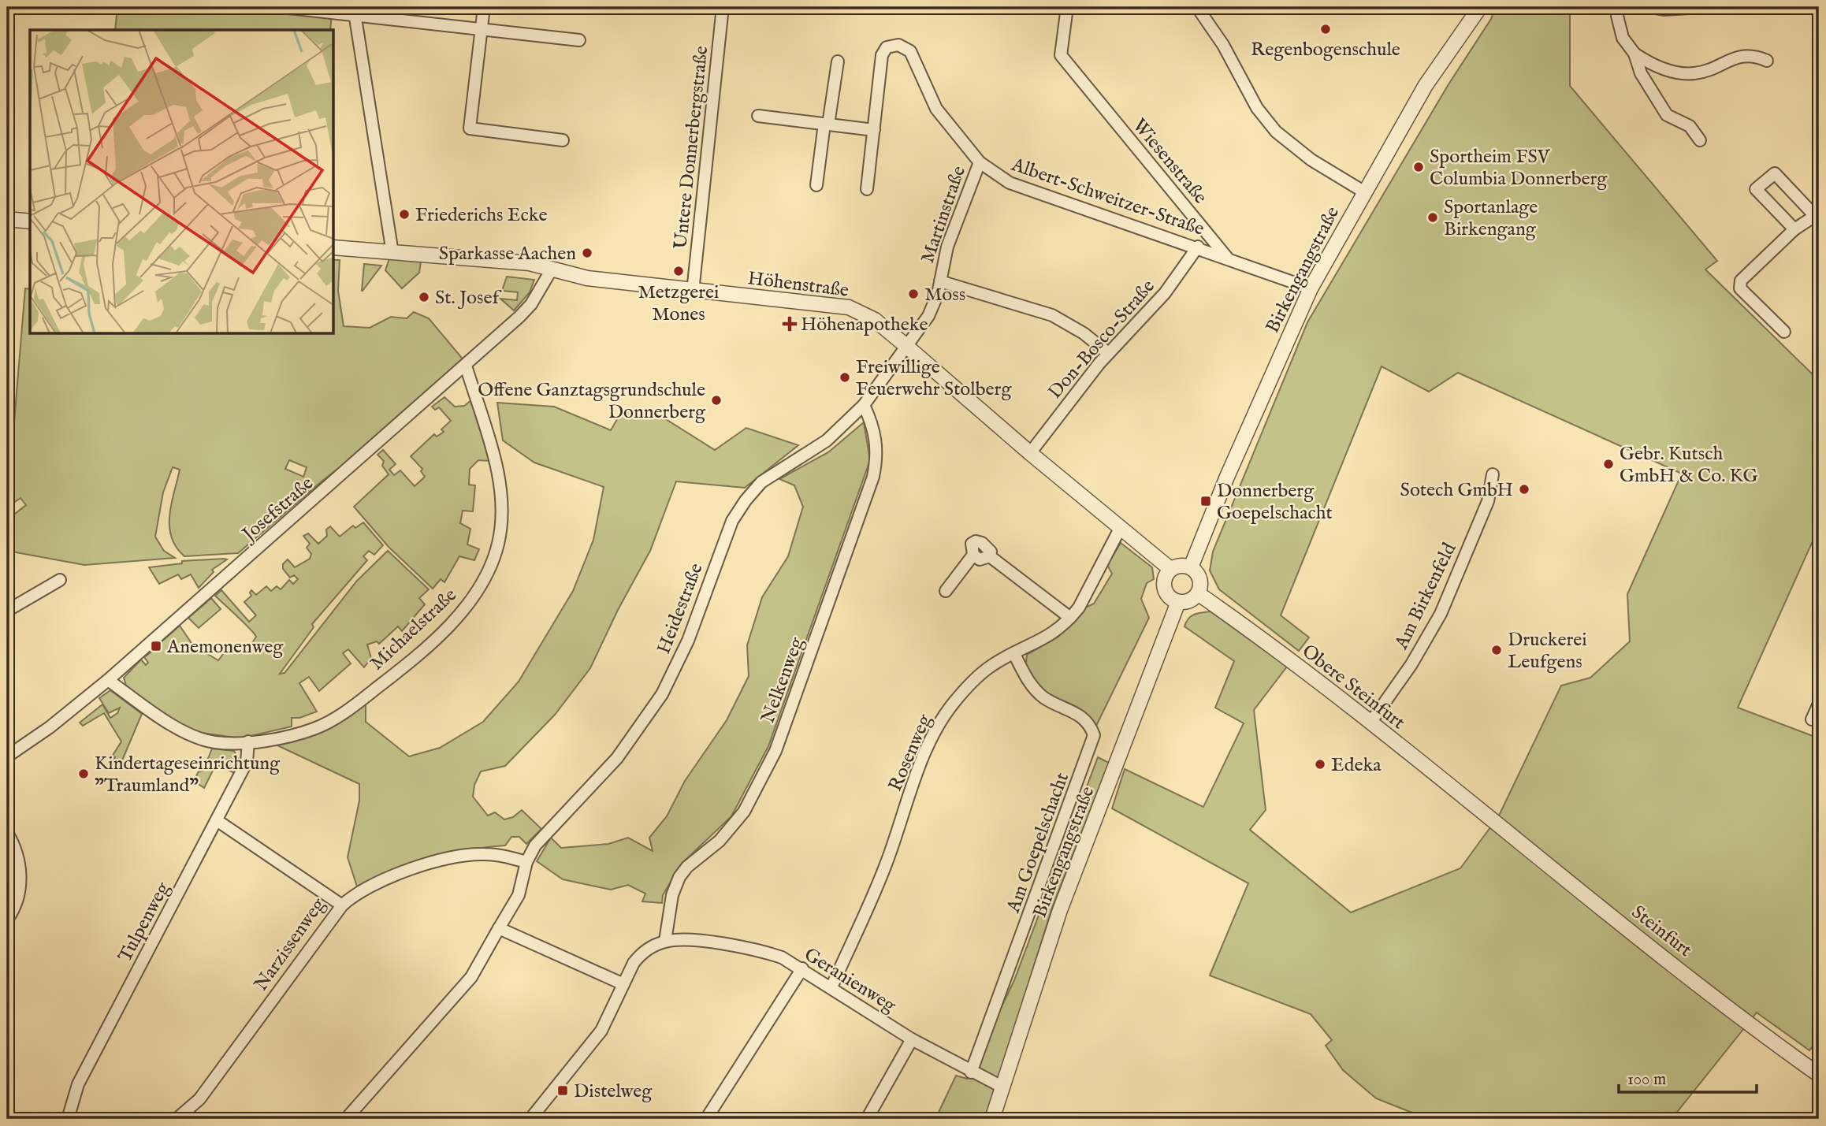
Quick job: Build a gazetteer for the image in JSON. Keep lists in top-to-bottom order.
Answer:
{
  "streets": {
    "street": [
      "Untere Donnerbergstraße",
      "Wiesenstraße",
      "Albert-Schweitzer-Straße",
      "Martinstraße",
      "Birkengangstraße",
      "Höhenstraße",
      "Don-Bosco-Straße",
      "Josefstraße",
      "Am Birkenfeld",
      "Heidestraße",
      "Michaelstraße",
      "Nelkenweg",
      "Obere Steinfurt",
      "Rosenweg",
      "Am Goepelschacht",
      "Tulpenweg",
      "Steinfurt",
      "Narzissenweg",
      "Geranienweg"
    ]
  },
  "crossings": [
    ["Untere Donnerbergstraße", "Höhenstraße"],
    ["Wiesenstraße", "Albert-Schweitzer-Straße"],
    ["Albert-Schweitzer-Straße", "Martinstraße"],
    ["Albert-Schweitzer-Straße", "Don-Bosco-Straße"],
    ["Martinstraße", "Höhenstraße"],
    ["Martinstraße", "Heidestraße"],
    ["Birkengangstraße", "Höhenstraße"],
    ["Birkengangstraße", "Obere Steinfurt"],
    ["Birkengangstraße", "Geranienweg"],
    ["Höhenstraße", "Don-Bosco-Straße"],
    ["Höhenstraße", "Josefstraße"],
    ["Höhenstraße", "Heidestraße"],
    ["Höhenstraße", "Obere Steinfurt"],
    ["Höhenstraße", "Rosenweg"],
    ["Josefstraße", "Michaelstraße"],
    ["Am Birkenfeld", "Obere Steinfurt"],
    ["Heidestraße", "Nelkenweg"],
    ["Michaelstraße", "Tulpenweg"],
    ["Nelkenweg", "Geranienweg"],
    ["Obere Steinfurt", "Steinfurt"],
    ["Rosenweg", "Am Goepelschacht"],
    ["Rosenweg", "Geranienweg"],
    ["Am Goepelschacht", "Geranienweg"],
    ["Tulpenweg", "Narzissenweg"]
  ],
  "places": {
    "other": [
      "Regenbogenschule",
      "Sportheim FSV Columbia Donnerberg",
      "Friederichs Ecke",
      "Sportanlage Birkengang",
      "Sparkasse Aachen",
      "Metzgerei Mones",
      "Moss",
      "St. Josef",
      "Freiwillige Feuerwehr Stolberg",
      "Offene Ganztagsgrundschule Donnerberg",
      "Gebr. Kutsch GmbH & Co. KG",
      "Sotech GmbH",
      "Druckerei Leufgens",
      "Edeka",
      "Kindertageseinrichtung \"Traumland\""
    ],
    "health": ["Höhenapotheke"],
    "transit": ["Donnerberg Goepelschacht", "Anemonenweg", "Distelweg"]
  },
  "scale_bar": "100 m"
}
